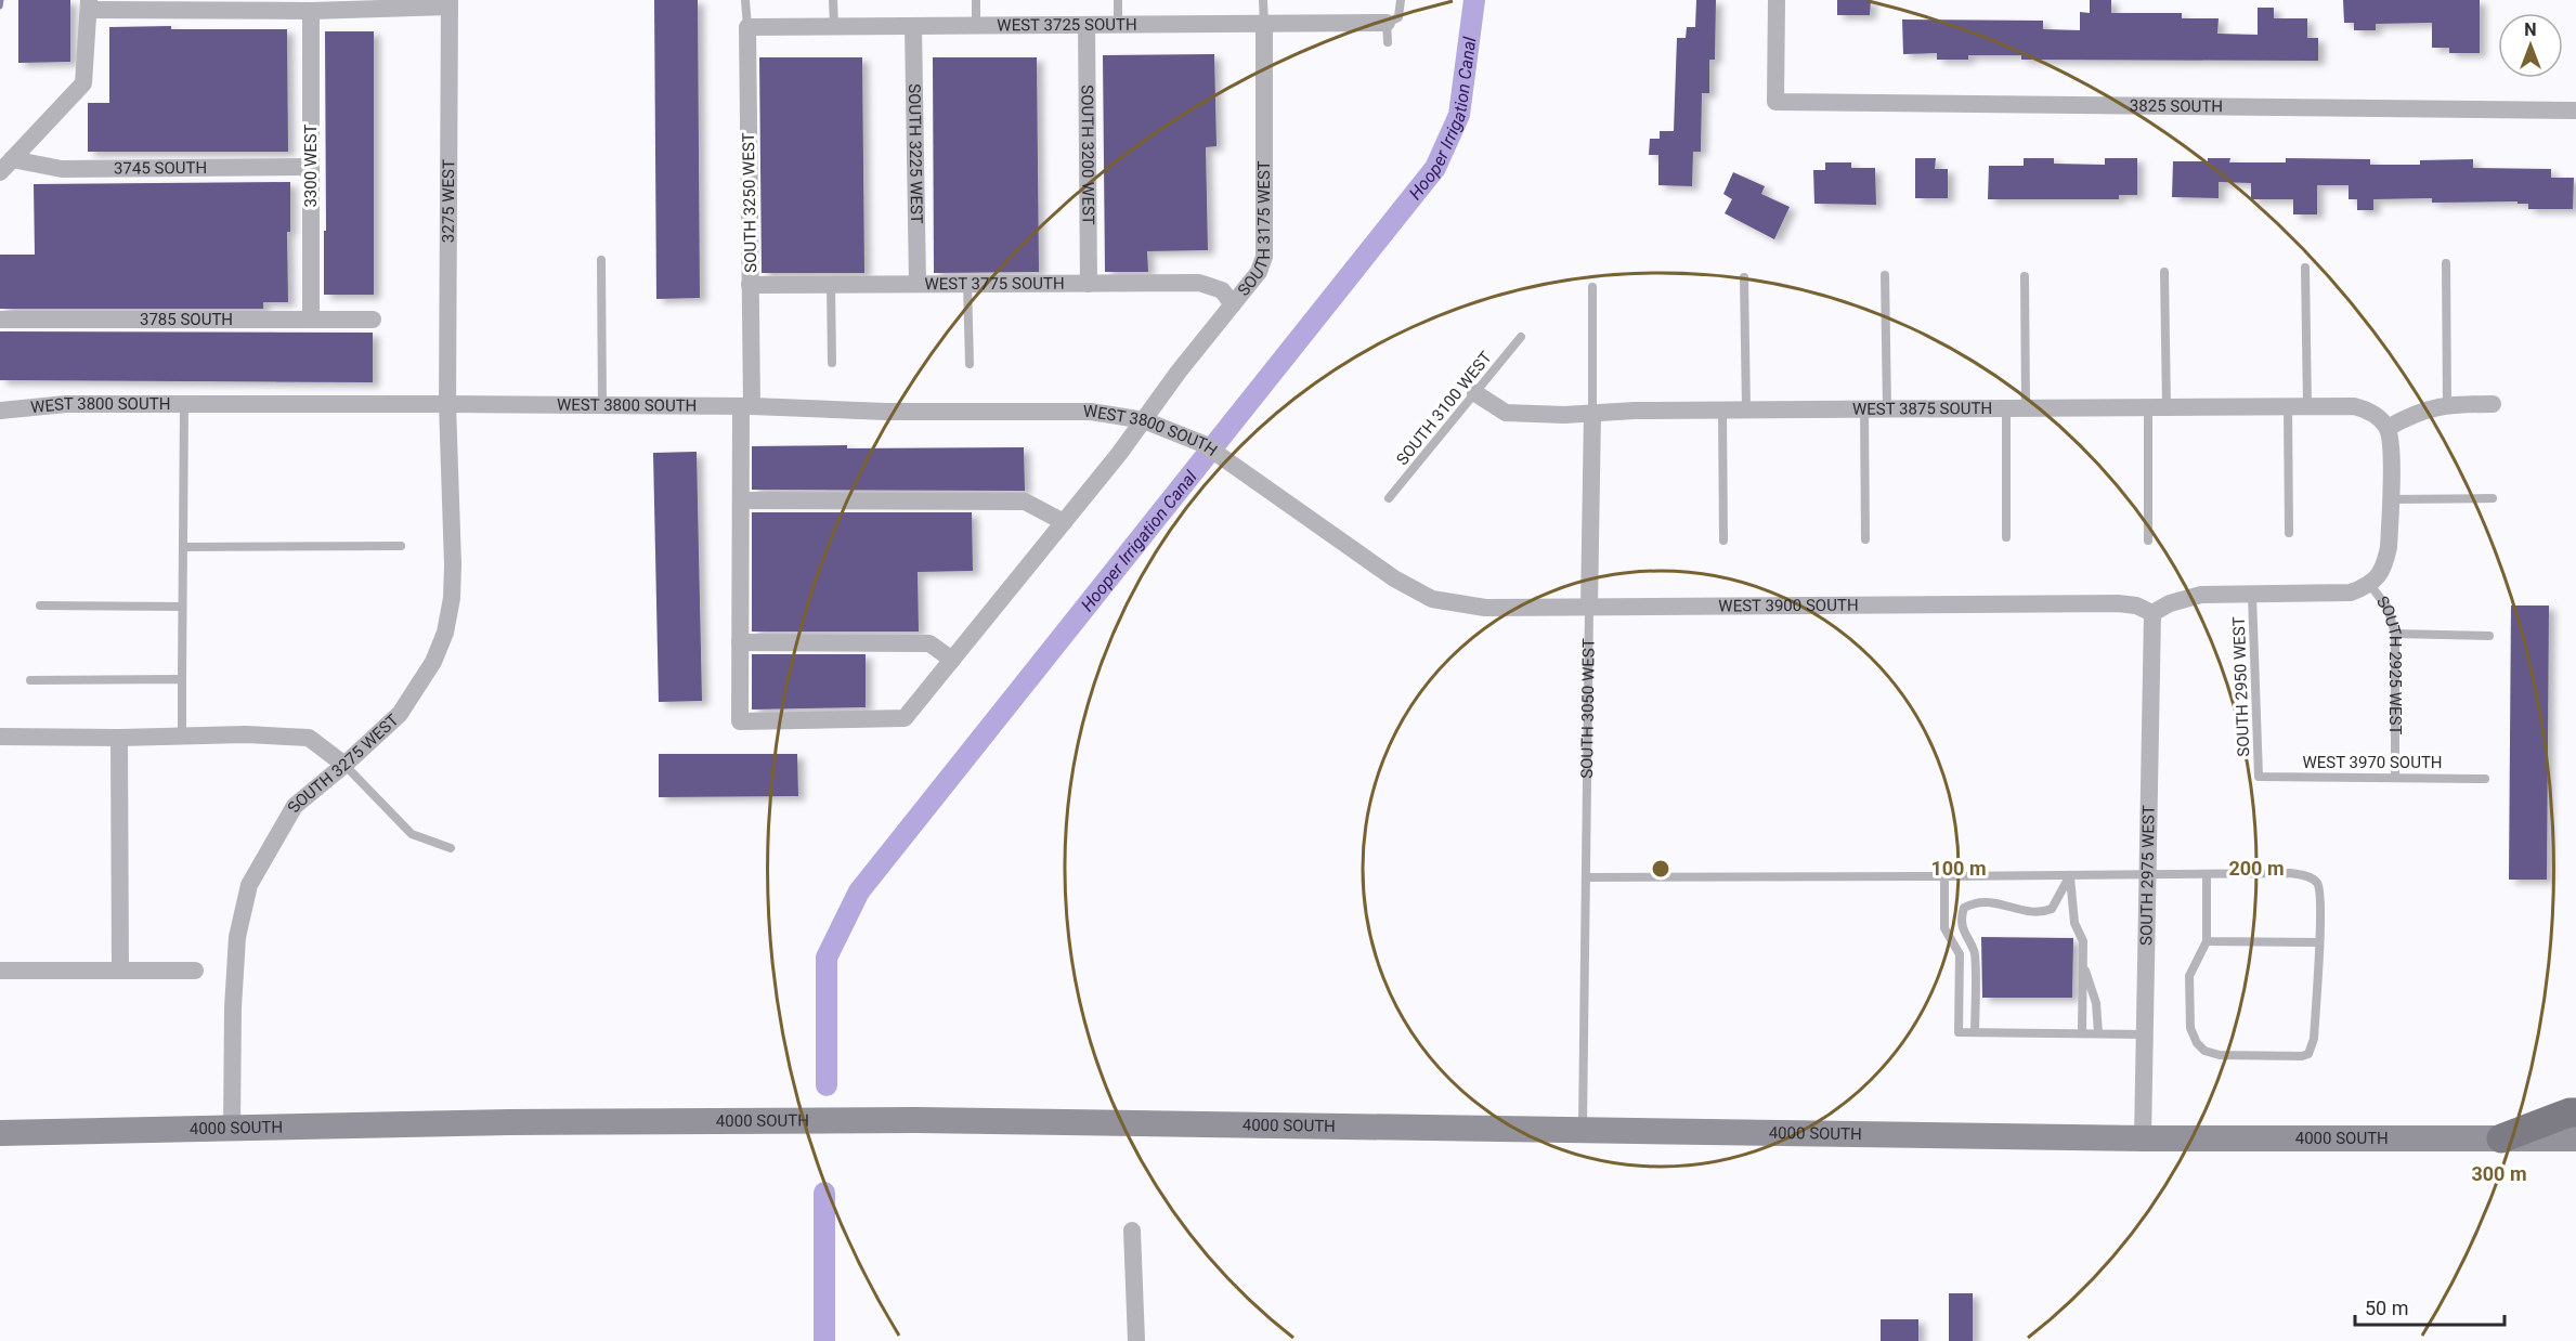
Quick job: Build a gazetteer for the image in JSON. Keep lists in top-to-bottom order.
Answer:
{
  "streets": {
    "main road": ["4000 SOUTH"],
    "street": [
      "WEST 3725 SOUTH",
      "3825 SOUTH",
      "SOUTH 3200 WEST",
      "SOUTH 3225 WEST",
      "3300 WEST",
      "3745 SOUTH",
      "3275 WEST",
      "SOUTH 3250 WEST",
      "SOUTH 3175 WEST",
      "WEST 3775 SOUTH",
      "3785 SOUTH",
      "WEST 3800 SOUTH",
      "WEST 3875 SOUTH",
      "WEST 3900 SOUTH",
      "SOUTH 2925 WEST",
      "SOUTH 3050 WEST",
      "SOUTH 3275 WEST",
      "SOUTH 2975 WEST"
    ],
    "lane": ["SOUTH 3100 WEST", "SOUTH 2950 WEST", "WEST 3970 SOUTH"]
  },
  "crossings": [
    ["WEST 3725 SOUTH", "SOUTH 3200 WEST"],
    ["WEST 3725 SOUTH", "SOUTH 3225 WEST"],
    ["WEST 3725 SOUTH", "SOUTH 3250 WEST"],
    ["WEST 3725 SOUTH", "SOUTH 3175 WEST"],
    ["SOUTH 3200 WEST", "WEST 3775 SOUTH"],
    ["SOUTH 3225 WEST", "WEST 3775 SOUTH"],
    ["3300 WEST", "3745 SOUTH"],
    ["3300 WEST", "3785 SOUTH"],
    ["3275 WEST", "WEST 3800 SOUTH"],
    ["3275 WEST", "SOUTH 3275 WEST"],
    ["SOUTH 3250 WEST", "SOUTH 3175 WEST"],
    ["SOUTH 3250 WEST", "WEST 3775 SOUTH"],
    ["SOUTH 3250 WEST", "WEST 3800 SOUTH"],
    ["SOUTH 3175 WEST", "WEST 3775 SOUTH"],
    ["SOUTH 3175 WEST", "WEST 3800 SOUTH"],
    ["WEST 3800 SOUTH", "WEST 3900 SOUTH"],
    ["WEST 3800 SOUTH", "SOUTH 3275 WEST"],
    ["SOUTH 3100 WEST", "WEST 3875 SOUTH"],
    ["WEST 3875 SOUTH", "SOUTH 2925 WEST"],
    ["WEST 3875 SOUTH", "SOUTH 3050 WEST"],
    ["WEST 3900 SOUTH", "SOUTH 3050 WEST"],
    ["WEST 3900 SOUTH", "SOUTH 2975 WEST"],
    ["SOUTH 2925 WEST", "WEST 3970 SOUTH"],
    ["SOUTH 2950 WEST", "WEST 3970 SOUTH"],
    ["SOUTH 3050 WEST", "4000 SOUTH"],
    ["SOUTH 3275 WEST", "4000 SOUTH"],
    ["SOUTH 2975 WEST", "4000 SOUTH"]
  ],
  "water": ["Hooper Irrigation Canal"],
  "scale_bar": "50 m",
  "north": "top",
  "rings": ["100 m", "200 m", "300 m"]
}
